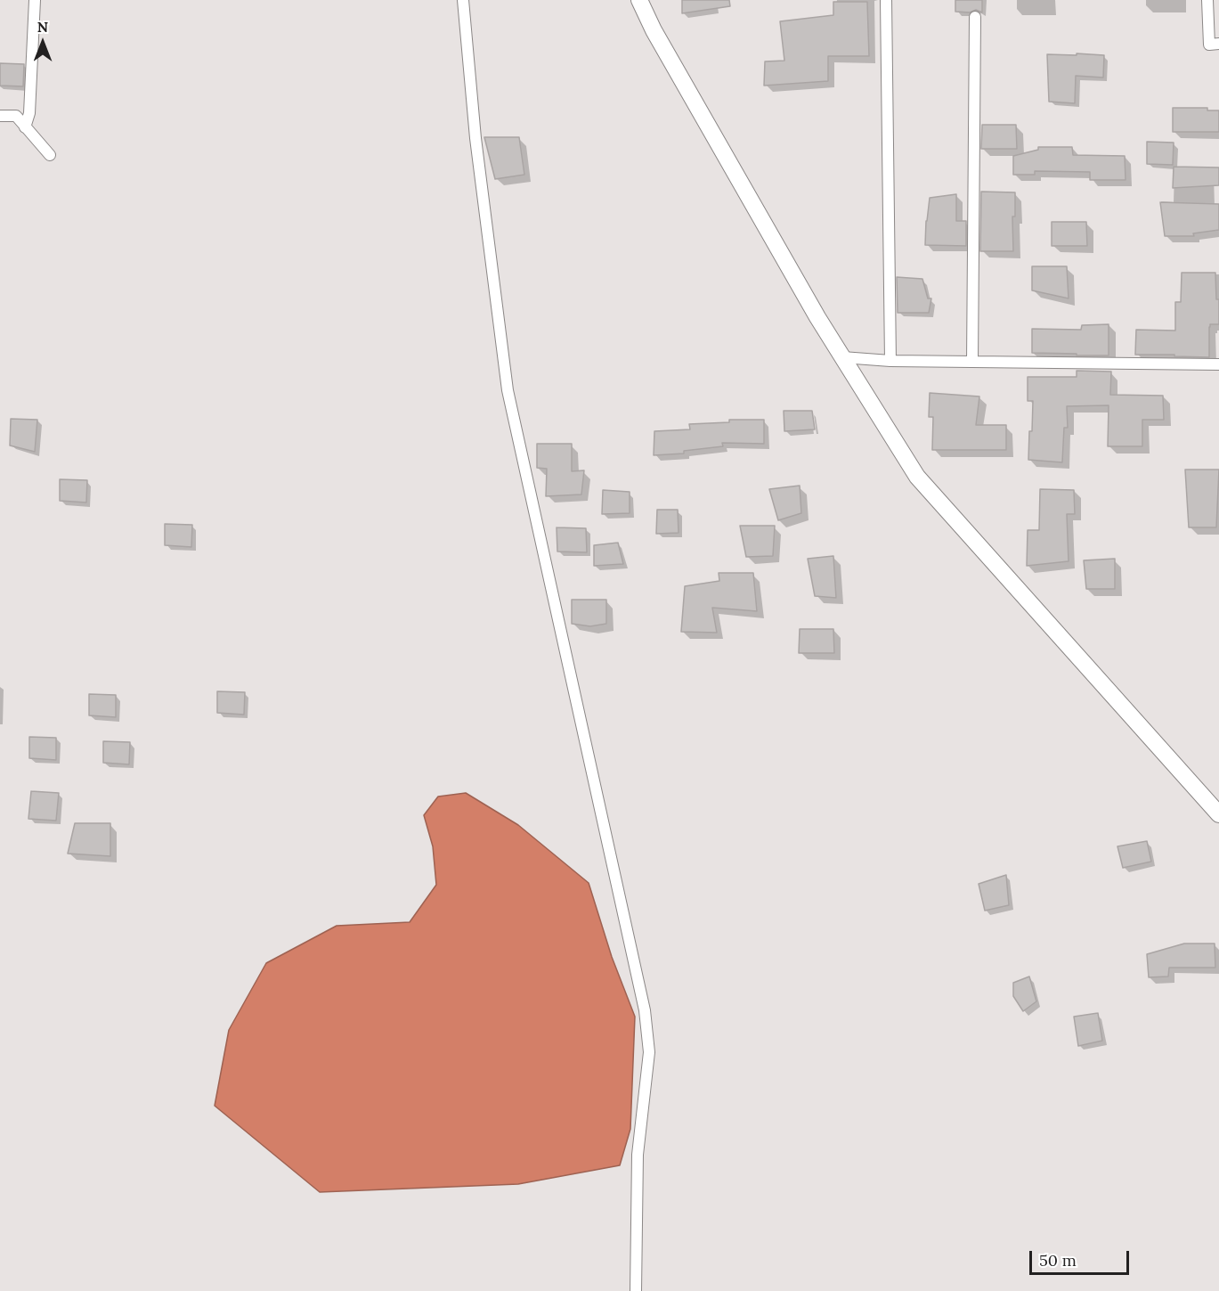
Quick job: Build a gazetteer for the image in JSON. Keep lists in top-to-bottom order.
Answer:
{
  "scale_bar": "50 m",
  "north": "top"
}
